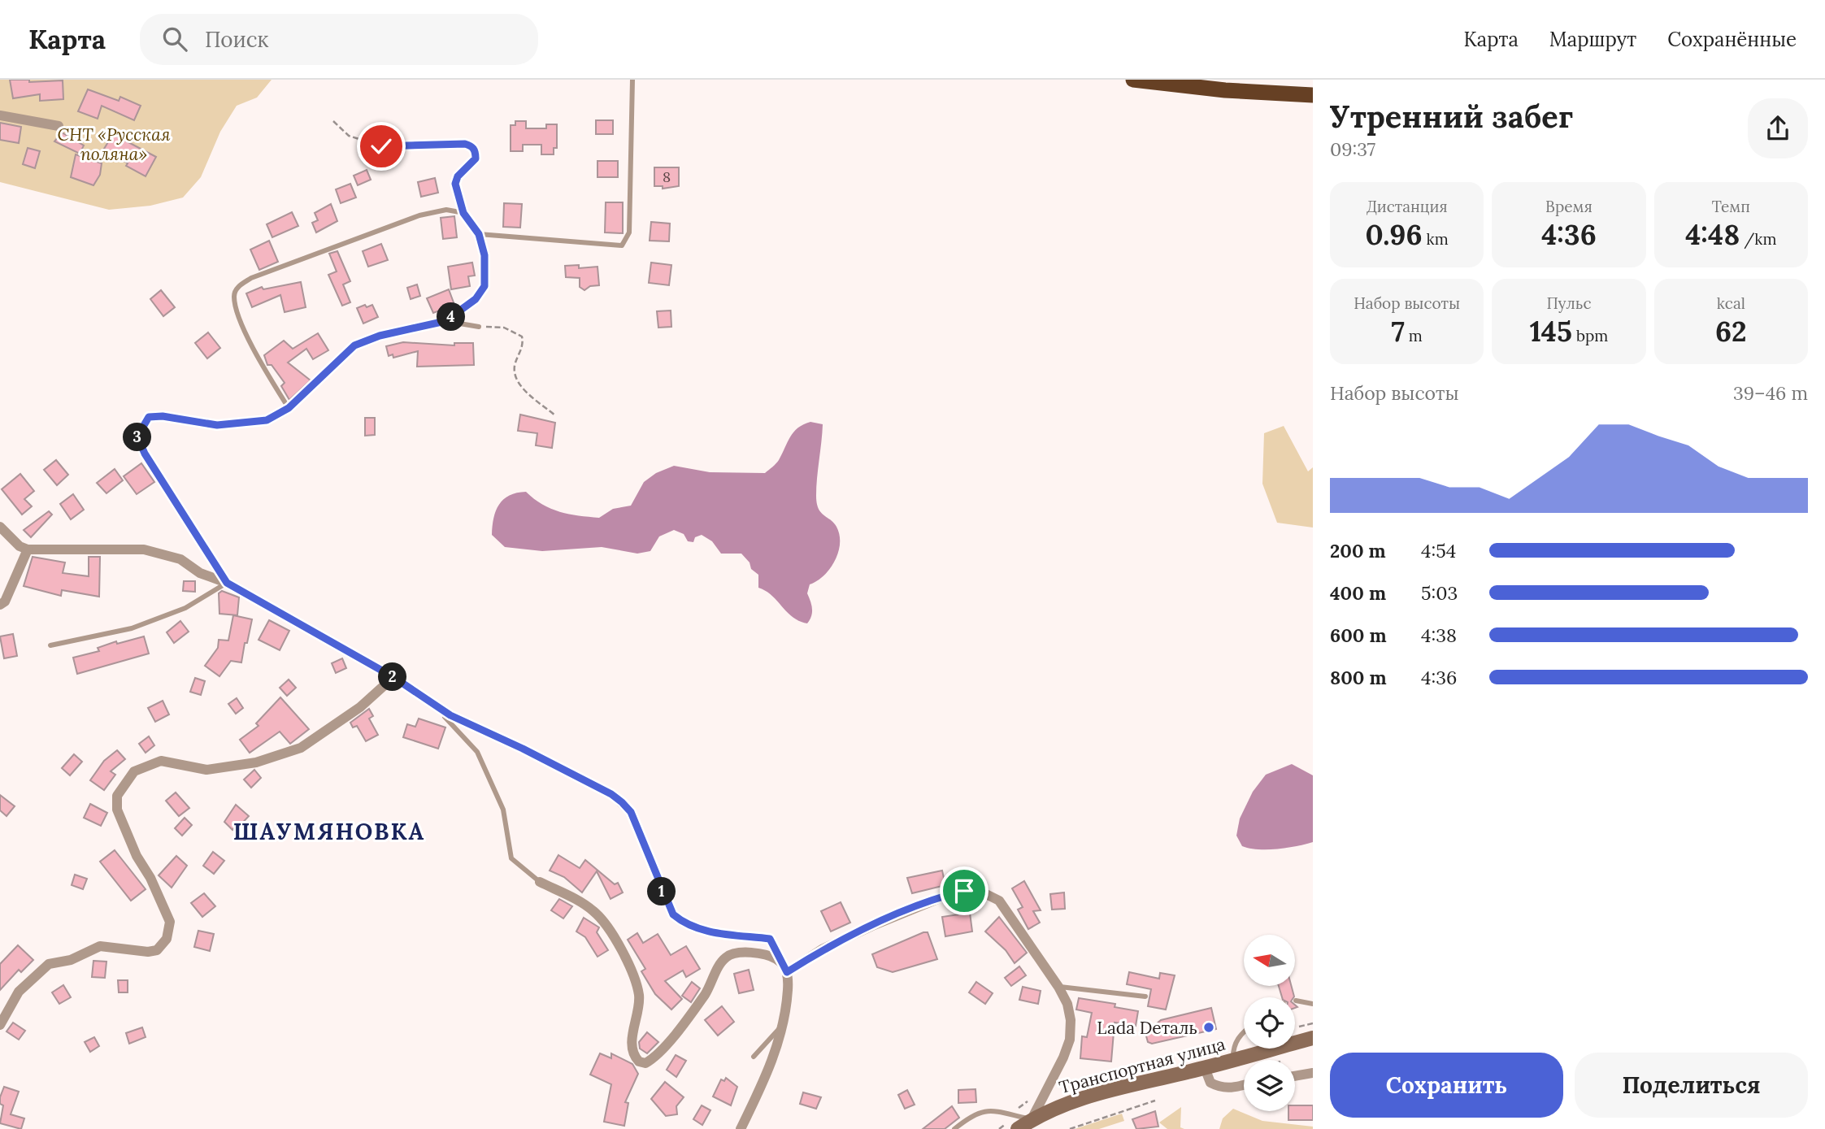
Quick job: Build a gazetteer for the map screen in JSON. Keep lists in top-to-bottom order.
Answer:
{
  "streets": {
    "main road": ["Транспортная улица"]
  },
  "districts": ["ШАУМЯНОВКА"],
  "parks": ["СНТ «Русская поляна»"],
  "places": ["Lada Dеталь"],
  "house_numbers": ["8"],
  "north": "left",
  "page": {
    "header": "Карта",
    "search": "Поиск",
    "nav": ["Карта", "Маршрут", "Сохранённые"],
    "heading": ["Утренний забег", "09:37"],
    "stats": [
      ["Дистанция", "0.96 km"],
      ["Время", "4:36"],
      ["Темп", "4:48 /km"],
      ["Набор высоты", "7 m"],
      ["Пульс", "145 bpm"],
      ["kcal", "62"]
    ],
    "pins": [
      "4",
      "3",
      "2",
      "1"
    ],
    "chart": ["Набор высоты", "39–46 m"],
    "list": [
      {
        "name": "200 m",
        "note": "4:54"
      },
      {
        "name": "400 m",
        "note": "5:03"
      },
      {
        "name": "600 m",
        "note": "4:38"
      },
      {
        "name": "800 m",
        "note": "4:36"
      }
    ],
    "buttons": ["Сохранить", "Поделиться"]
  }
}
